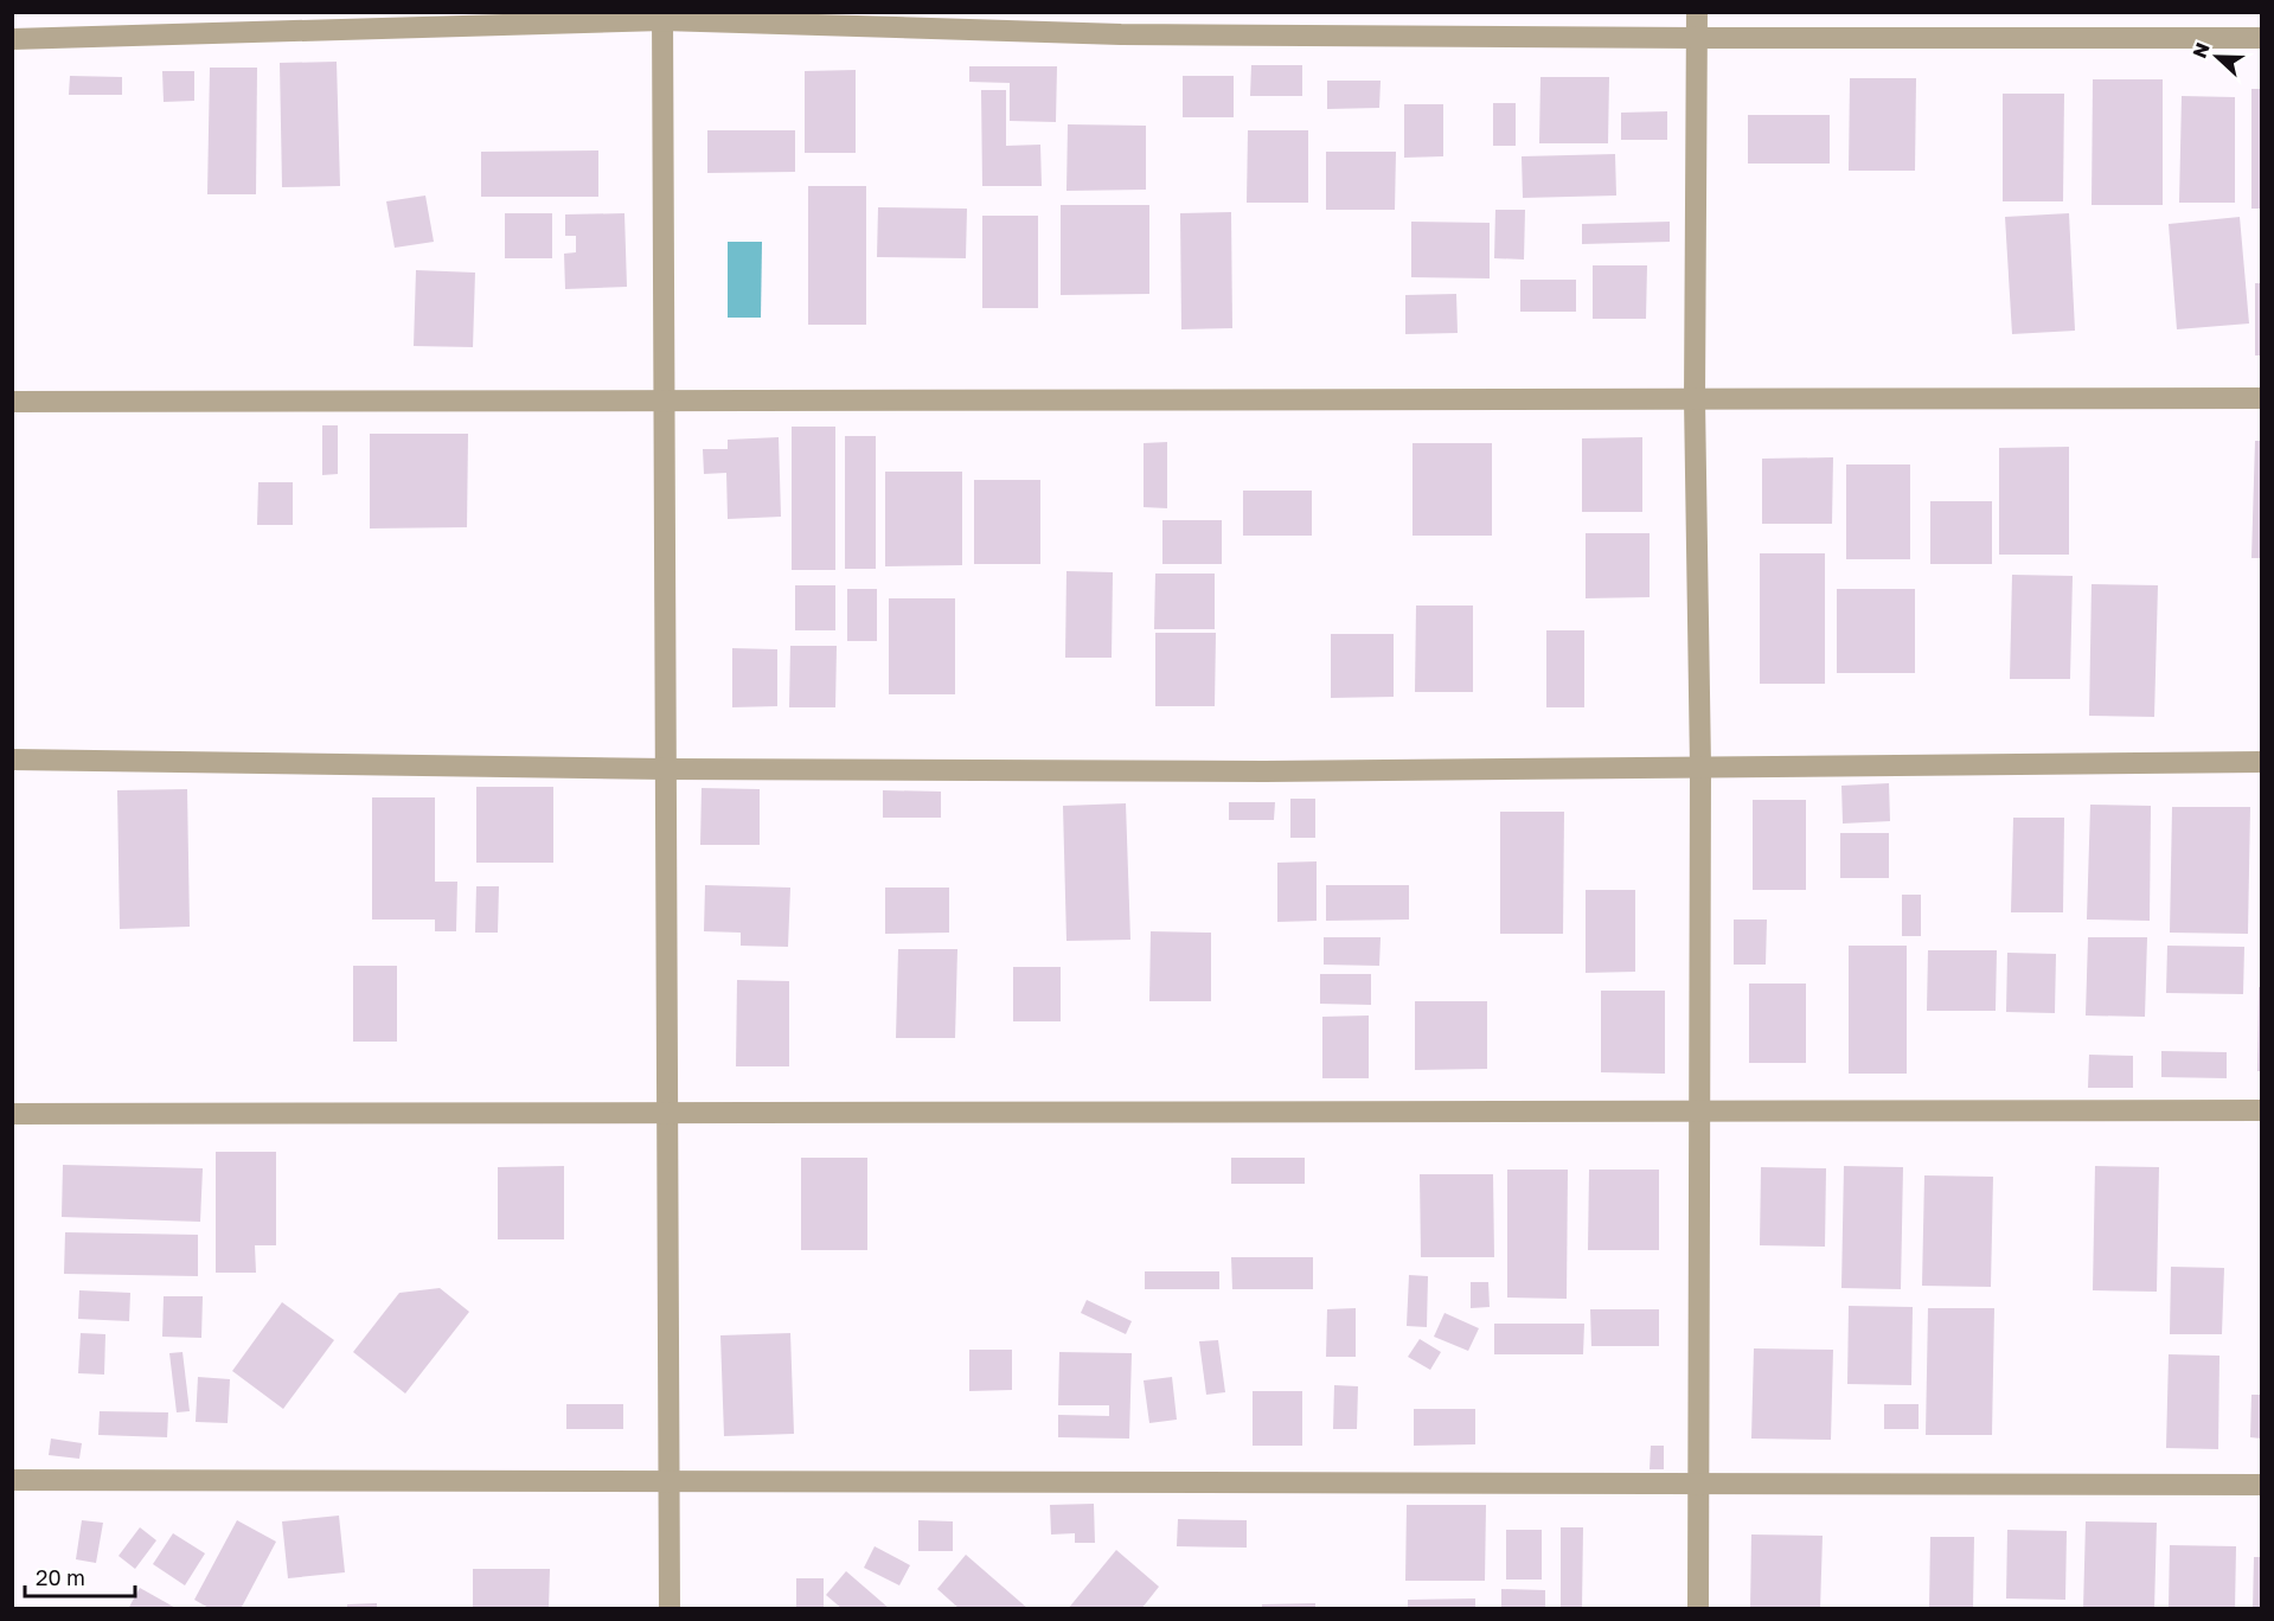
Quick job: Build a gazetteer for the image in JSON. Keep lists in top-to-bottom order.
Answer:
{
  "scale_bar": "20 m",
  "north": "left"
}
